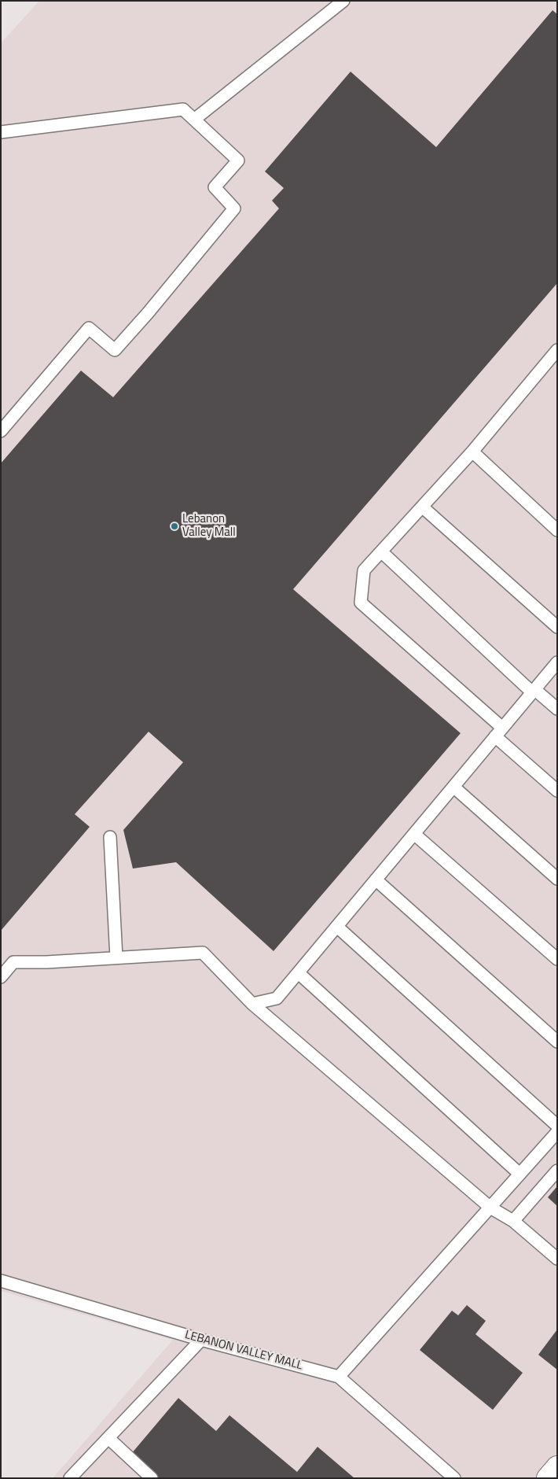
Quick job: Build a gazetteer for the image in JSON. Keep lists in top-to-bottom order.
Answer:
{
  "streets": {
    "lane": ["LEBANON VALLEY MALL"]
  },
  "places": ["Lebanon Valley Mall"]
}
